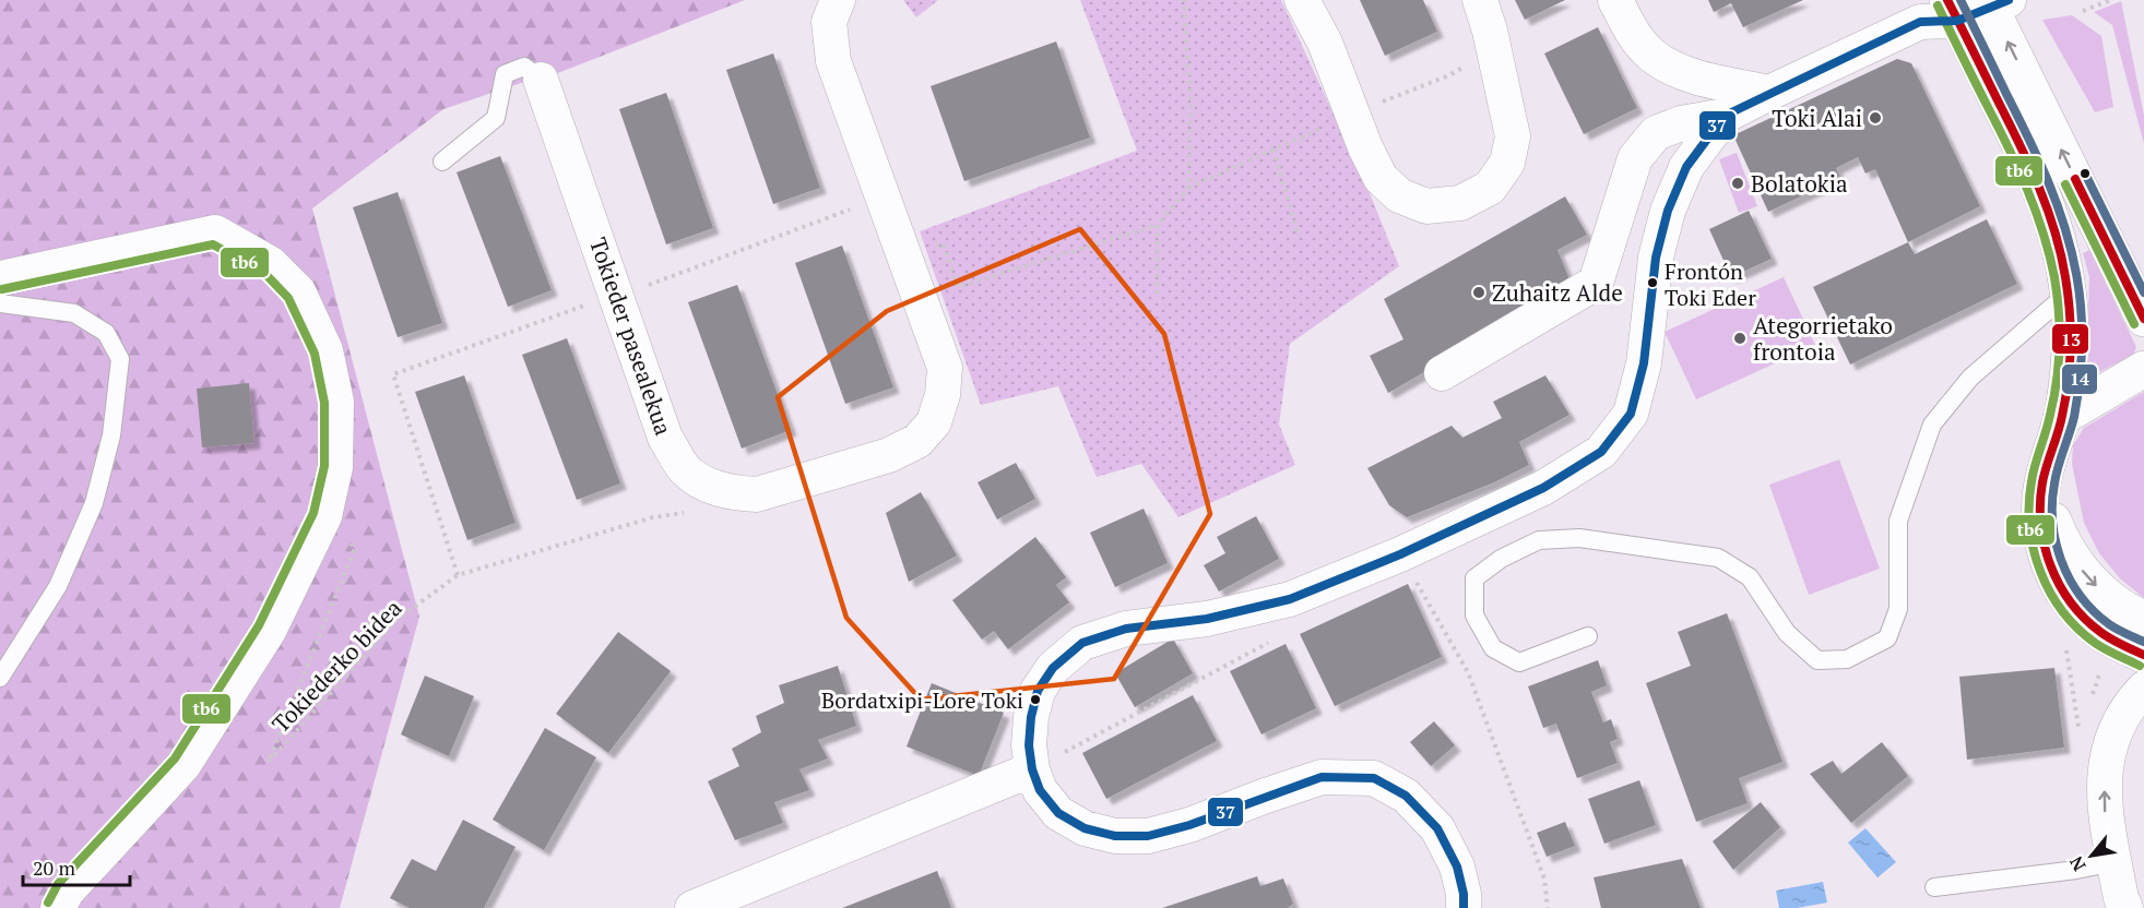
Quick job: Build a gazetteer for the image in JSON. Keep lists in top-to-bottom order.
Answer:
{
  "streets": {
    "street": ["Tokieder pasealekua"],
    "path": ["Tokiederko bidea"]
  },
  "places": [
    "Toki Alai",
    "Bolatokia",
    "Frontón Toki Eder",
    "Zuhaitz Alde",
    "Ategorrietako frontoia",
    "Bordatxipi-Lore Toki"
  ],
  "lines": [
    "transit line 13",
    "transit line 37",
    "transit line 14",
    "transit line tb6"
  ],
  "scale_bar": "20 m",
  "north": "bottom left"
}
